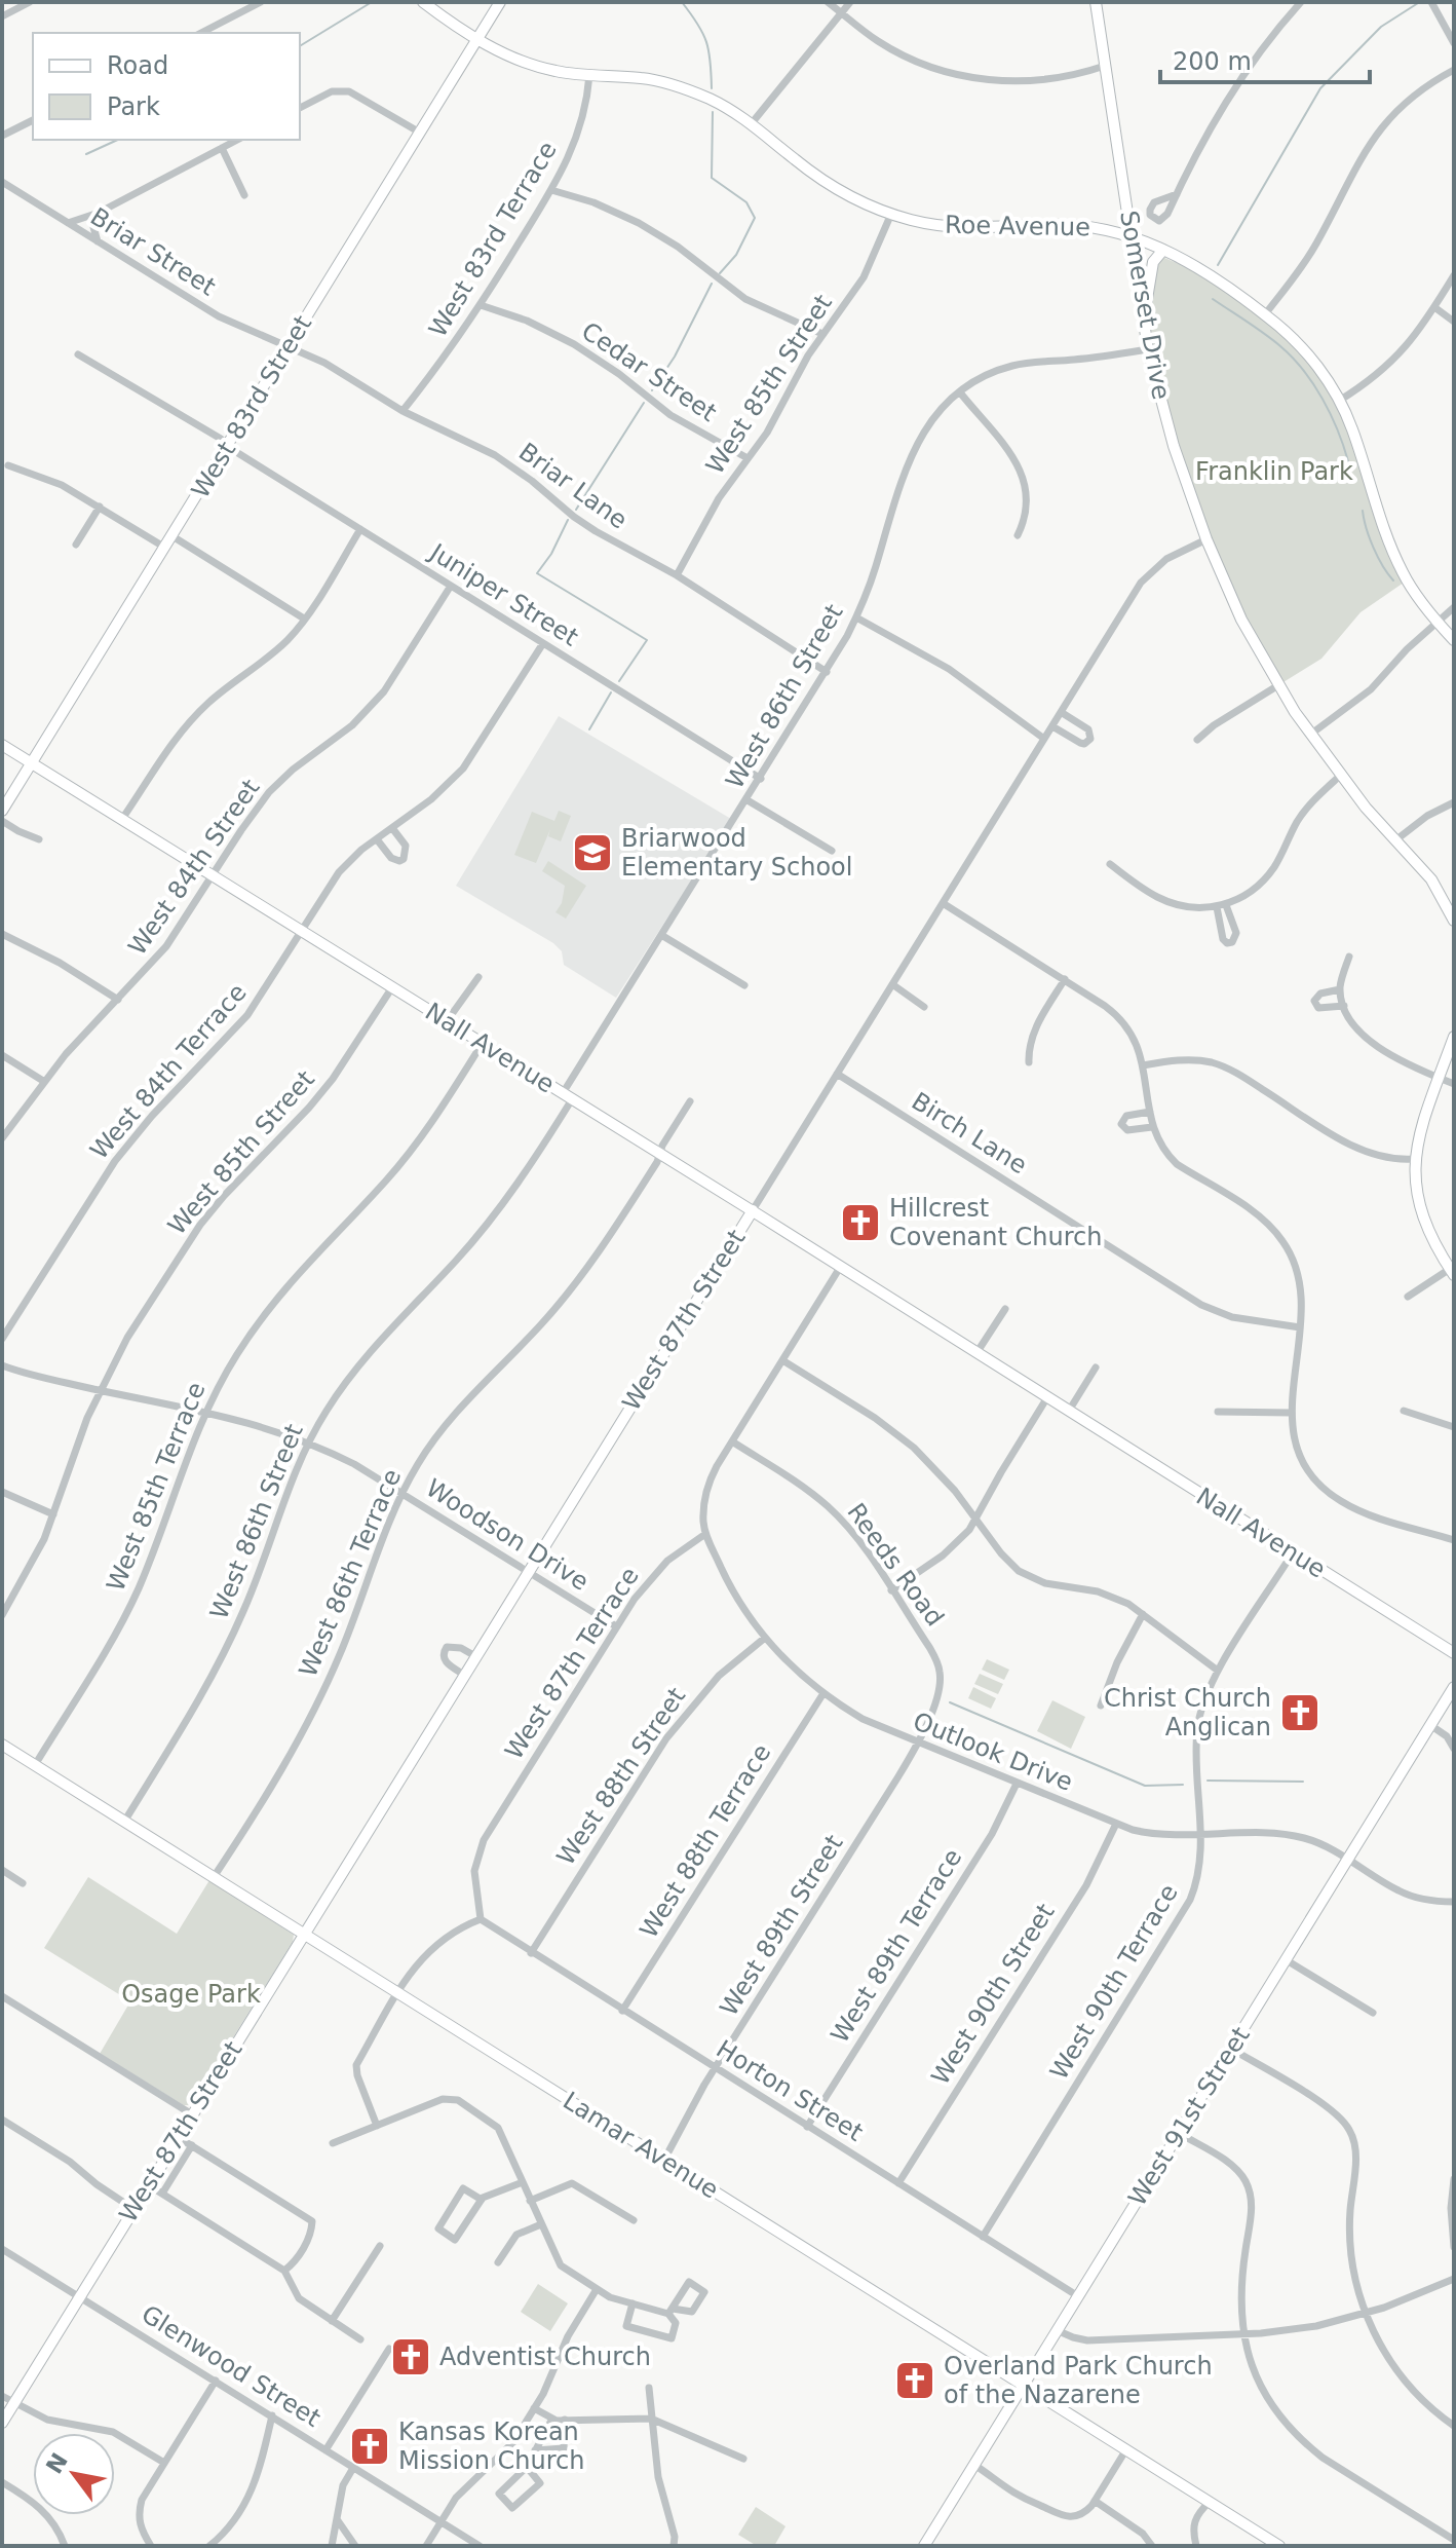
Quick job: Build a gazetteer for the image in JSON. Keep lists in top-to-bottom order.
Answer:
{
  "streets": {
    "street": [
      "Roe Avenue",
      "West 83rd Terrace",
      "Briar Street",
      "Somerset Drive",
      "Cedar Street",
      "West 85th Street",
      "West 83rd Street",
      "Briar Lane",
      "Juniper Street",
      "West 86th Street",
      "West 84th Street",
      "Nall Avenue",
      "West 84th Terrace",
      "Birch Lane",
      "West 87th Street",
      "West 85th Terrace",
      "Woodson Drive",
      "Reeds Road",
      "West 86th Terrace",
      "West 87th Terrace",
      "Outlook Drive",
      "West 88th Street",
      "West 88th Terrace",
      "West 89th Street",
      "West 89th Terrace",
      "West 90th Terrace",
      "West 90th Street",
      "Horton Street",
      "West 91st Street",
      "Lamar Avenue",
      "Glenwood Street"
    ]
  },
  "crossings": [
    ["Roe Avenue", "West 83rd Terrace"],
    ["Roe Avenue", "Somerset Drive"],
    ["Roe Avenue", "West 85th Street"],
    ["Roe Avenue", "West 83rd Street"],
    ["West 83rd Terrace", "Cedar Street"],
    ["West 83rd Terrace", "Briar Lane"],
    ["Briar Street", "West 83rd Street"],
    ["Briar Street", "Briar Lane"],
    ["Somerset Drive", "West 86th Street"],
    ["Somerset Drive", "West 87th Street"],
    ["Cedar Street", "West 85th Street"],
    ["West 85th Street", "Briar Lane"],
    ["West 85th Street", "Nall Avenue"],
    ["West 85th Street", "Woodson Drive"],
    ["West 83rd Street", "Briar Lane"],
    ["West 83rd Street", "Juniper Street"],
    ["West 83rd Street", "Nall Avenue"],
    ["Briar Lane", "West 86th Street"],
    ["Juniper Street", "West 86th Street"],
    ["Juniper Street", "West 84th Street"],
    ["Juniper Street", "West 84th Terrace"],
    ["West 86th Street", "Nall Avenue"],
    ["West 86th Street", "Woodson Drive"],
    ["West 86th Street", "Lamar Avenue"],
    ["West 84th Street", "Nall Avenue"],
    ["Nall Avenue", "West 84th Terrace"],
    ["Nall Avenue", "West 87th Street"],
    ["Nall Avenue", "West 85th Terrace"],
    ["Nall Avenue", "West 86th Terrace"],
    ["Nall Avenue", "West 90th Terrace"],
    ["Birch Lane", "West 87th Street"],
    ["West 87th Street", "Woodson Drive"],
    ["West 87th Street", "Lamar Avenue"],
    ["West 87th Street", "Glenwood Street"],
    ["West 85th Terrace", "Woodson Drive"],
    ["West 85th Terrace", "Lamar Avenue"],
    ["Woodson Drive", "West 86th Terrace"],
    ["Woodson Drive", "West 87th Terrace"],
    ["Reeds Road", "West 89th Street"],
    ["West 86th Terrace", "Lamar Avenue"],
    ["West 87th Terrace", "Outlook Drive"],
    ["West 87th Terrace", "Horton Street"],
    ["Outlook Drive", "West 88th Street"],
    ["Outlook Drive", "West 88th Terrace"],
    ["Outlook Drive", "West 89th Street"],
    ["Outlook Drive", "West 89th Terrace"],
    ["Outlook Drive", "West 90th Terrace"],
    ["Outlook Drive", "West 90th Street"],
    ["Outlook Drive", "West 91st Street"],
    ["West 88th Street", "Horton Street"],
    ["West 88th Terrace", "Horton Street"],
    ["West 89th Street", "Horton Street"],
    ["West 89th Street", "Lamar Avenue"],
    ["West 89th Terrace", "Horton Street"],
    ["West 90th Terrace", "Horton Street"],
    ["West 90th Street", "Horton Street"],
    ["Horton Street", "West 91st Street"],
    ["West 91st Street", "Lamar Avenue"]
  ],
  "parks": ["Franklin Park", "Osage Park"],
  "places": {
    "school or university": ["Briarwood Elementary School"],
    "church": [
      "Hillcrest Covenant Church",
      "Christ Church Anglican",
      "Adventist Church",
      "Overland Park Church of the Nazarene",
      "Kansas Korean Mission Church"
    ]
  },
  "legend": ["Road", "Park"],
  "scale_bar": "200 m",
  "north": "top left"
}
